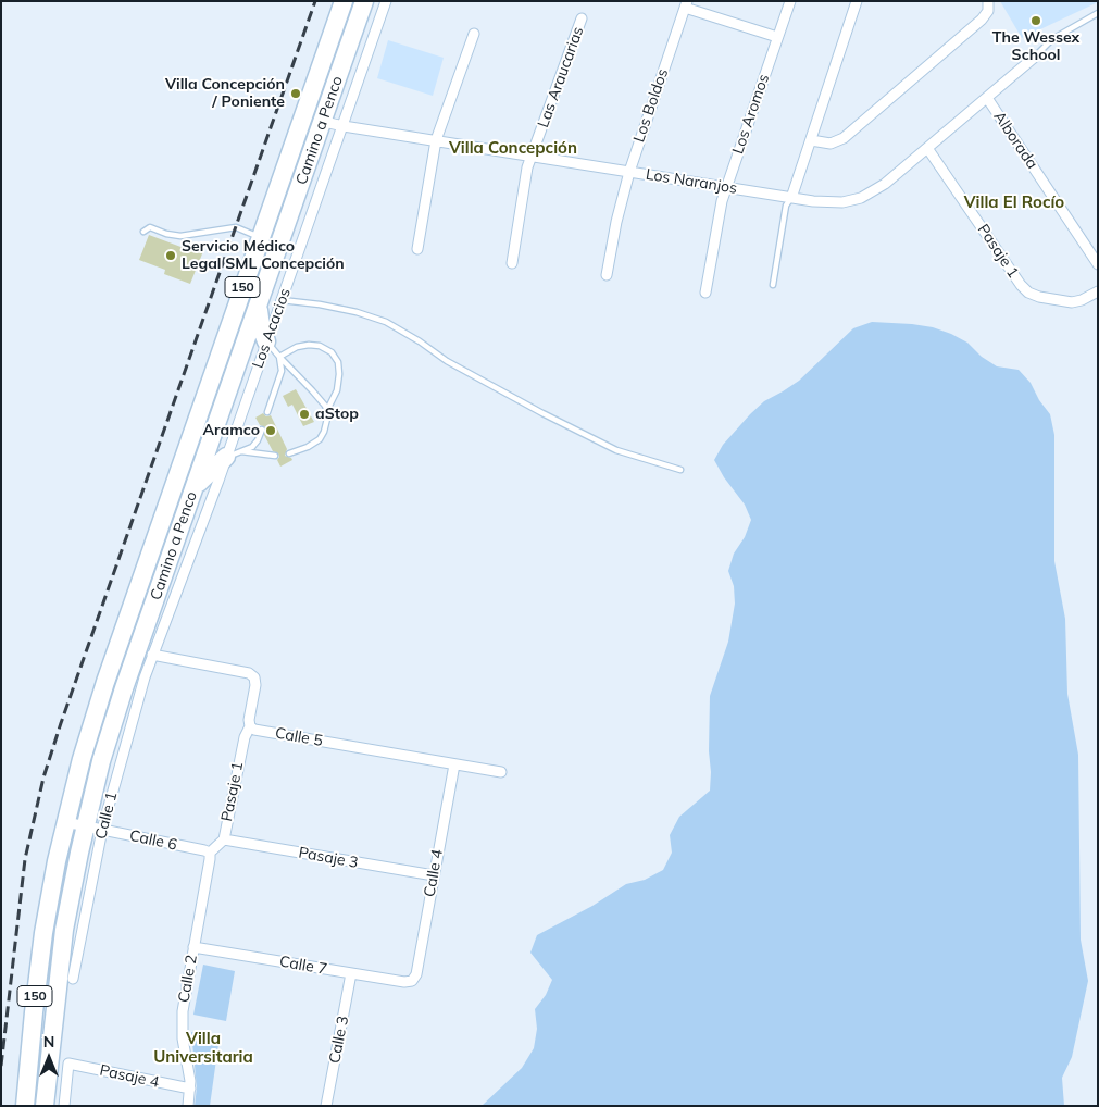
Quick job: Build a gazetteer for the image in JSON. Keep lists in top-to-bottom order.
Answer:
{
  "streets": {
    "highway": ["Camino a Penco", "150"],
    "street": [
      "Las Araucarias",
      "Los Boldos",
      "Los Aromos",
      "Alborada",
      "Los Naranjos",
      "Pasaje 1",
      "Los Acacios",
      "Calle 5",
      "Calle 1",
      "Calle 6",
      "Pasaje 3",
      "Calle 4",
      "Calle 7",
      "Calle 2",
      "Calle 3",
      "Pasaje 4"
    ]
  },
  "crossings": [
    ["Las Araucarias", "Los Naranjos"],
    ["Los Boldos", "Los Naranjos"],
    ["Los Aromos", "Los Naranjos"],
    ["Camino a Penco", "Los Naranjos"],
    ["Camino a Penco", "Calle 1"],
    ["Camino a Penco", "Calle 6"],
    ["Alborada", "Los Naranjos"],
    ["Los Naranjos", "Pasaje 1"],
    ["Los Naranjos", "Los Acacios"],
    ["Pasaje 1", "Calle 5"],
    ["Pasaje 1", "Calle 6"],
    ["Pasaje 1", "Pasaje 3"],
    ["Pasaje 1", "Calle 2"],
    ["Los Acacios", "Calle 1"],
    ["Calle 5", "Calle 4"],
    ["Calle 1", "Calle 6"],
    ["Calle 6", "Calle 2"],
    ["Pasaje 3", "Calle 4"],
    ["Calle 4", "Calle 7"],
    ["Calle 7", "Calle 2"],
    ["Calle 7", "Calle 3"],
    ["Calle 2", "Pasaje 4"]
  ],
  "districts": ["Villa Concepción", "Villa El Rocío", "Villa Universitaria"],
  "places": [
    "The Wessex School",
    "Villa Concepción / Poniente",
    "Servicio Médico Legal SML Concepción",
    "aStop",
    "Aramco"
  ],
  "north": "top"
}
